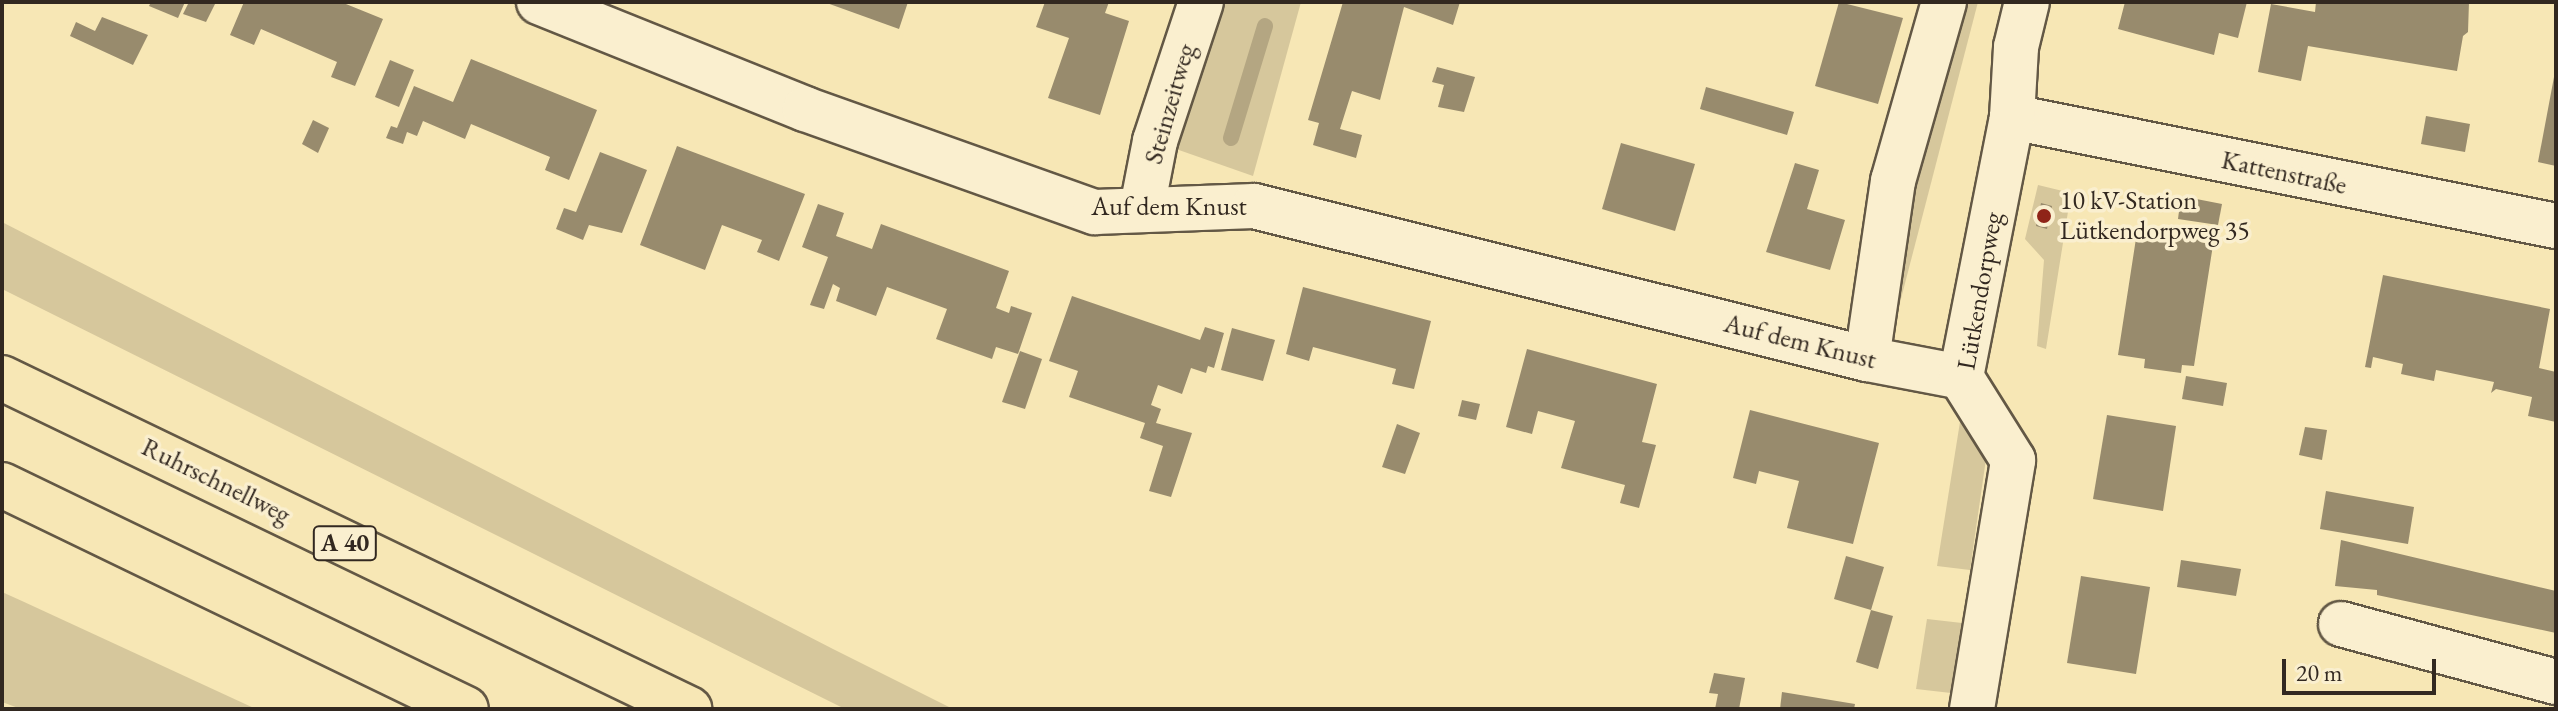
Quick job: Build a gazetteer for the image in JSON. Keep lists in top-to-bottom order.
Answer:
{
  "streets": {
    "highway": ["Ruhrschnellweg", "A 40"],
    "street": [
      "Steinzeitweg",
      "Kattenstraße",
      "Auf dem Knust",
      "Lütkendorpweg"
    ]
  },
  "crossings": [
    ["Steinzeitweg", "Auf dem Knust"],
    ["Kattenstraße", "Lütkendorpweg"],
    ["Auf dem Knust", "Lütkendorpweg"]
  ],
  "places": ["10 kV-Station Lütkendorpweg 35"],
  "scale_bar": "20 m"
}
